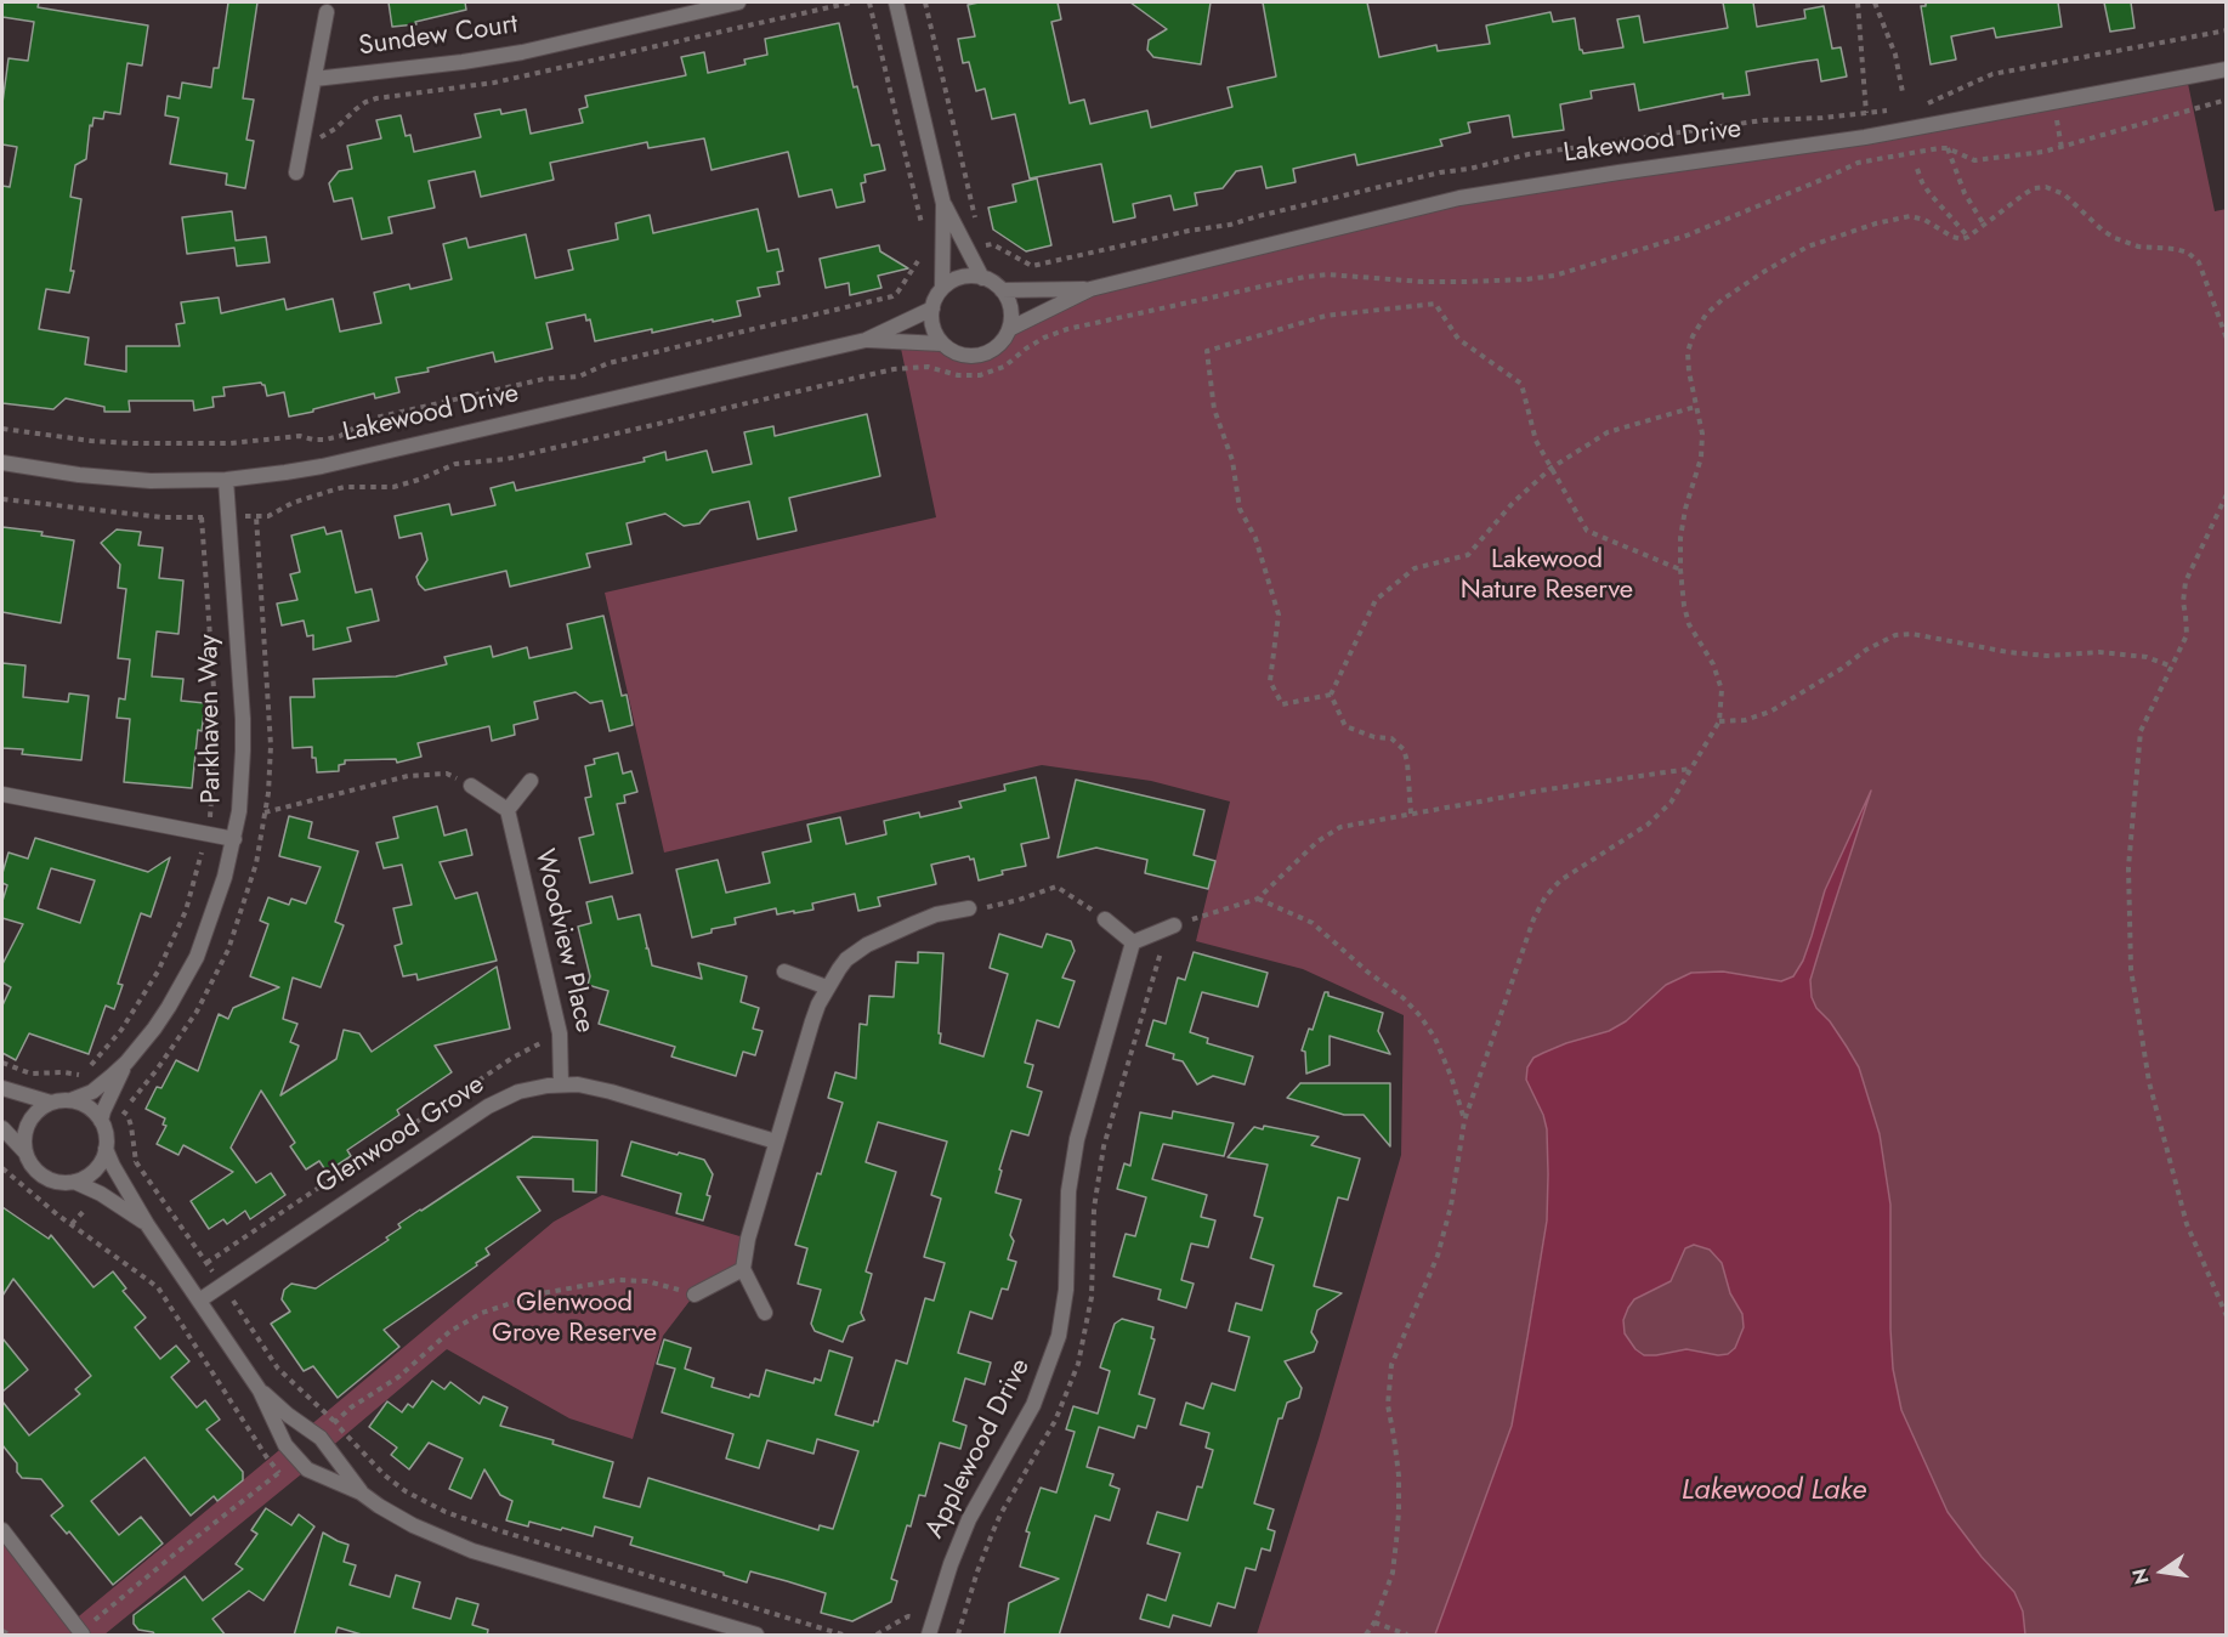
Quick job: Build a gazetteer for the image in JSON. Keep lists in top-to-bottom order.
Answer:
{
  "streets": {
    "street": [
      "Sundew Court",
      "Lakewood Drive",
      "Parkhaven Way",
      "Woodview Place",
      "Glenwood Grove",
      "Applewood Drive"
    ]
  },
  "crossings": [
    ["Lakewood Drive", "Parkhaven Way"],
    ["Woodview Place", "Glenwood Grove"]
  ],
  "water": ["Lakewood Lake"],
  "parks": ["Lakewood Nature Reserve", "Glenwood Grove Reserve"],
  "north": "left"
}
